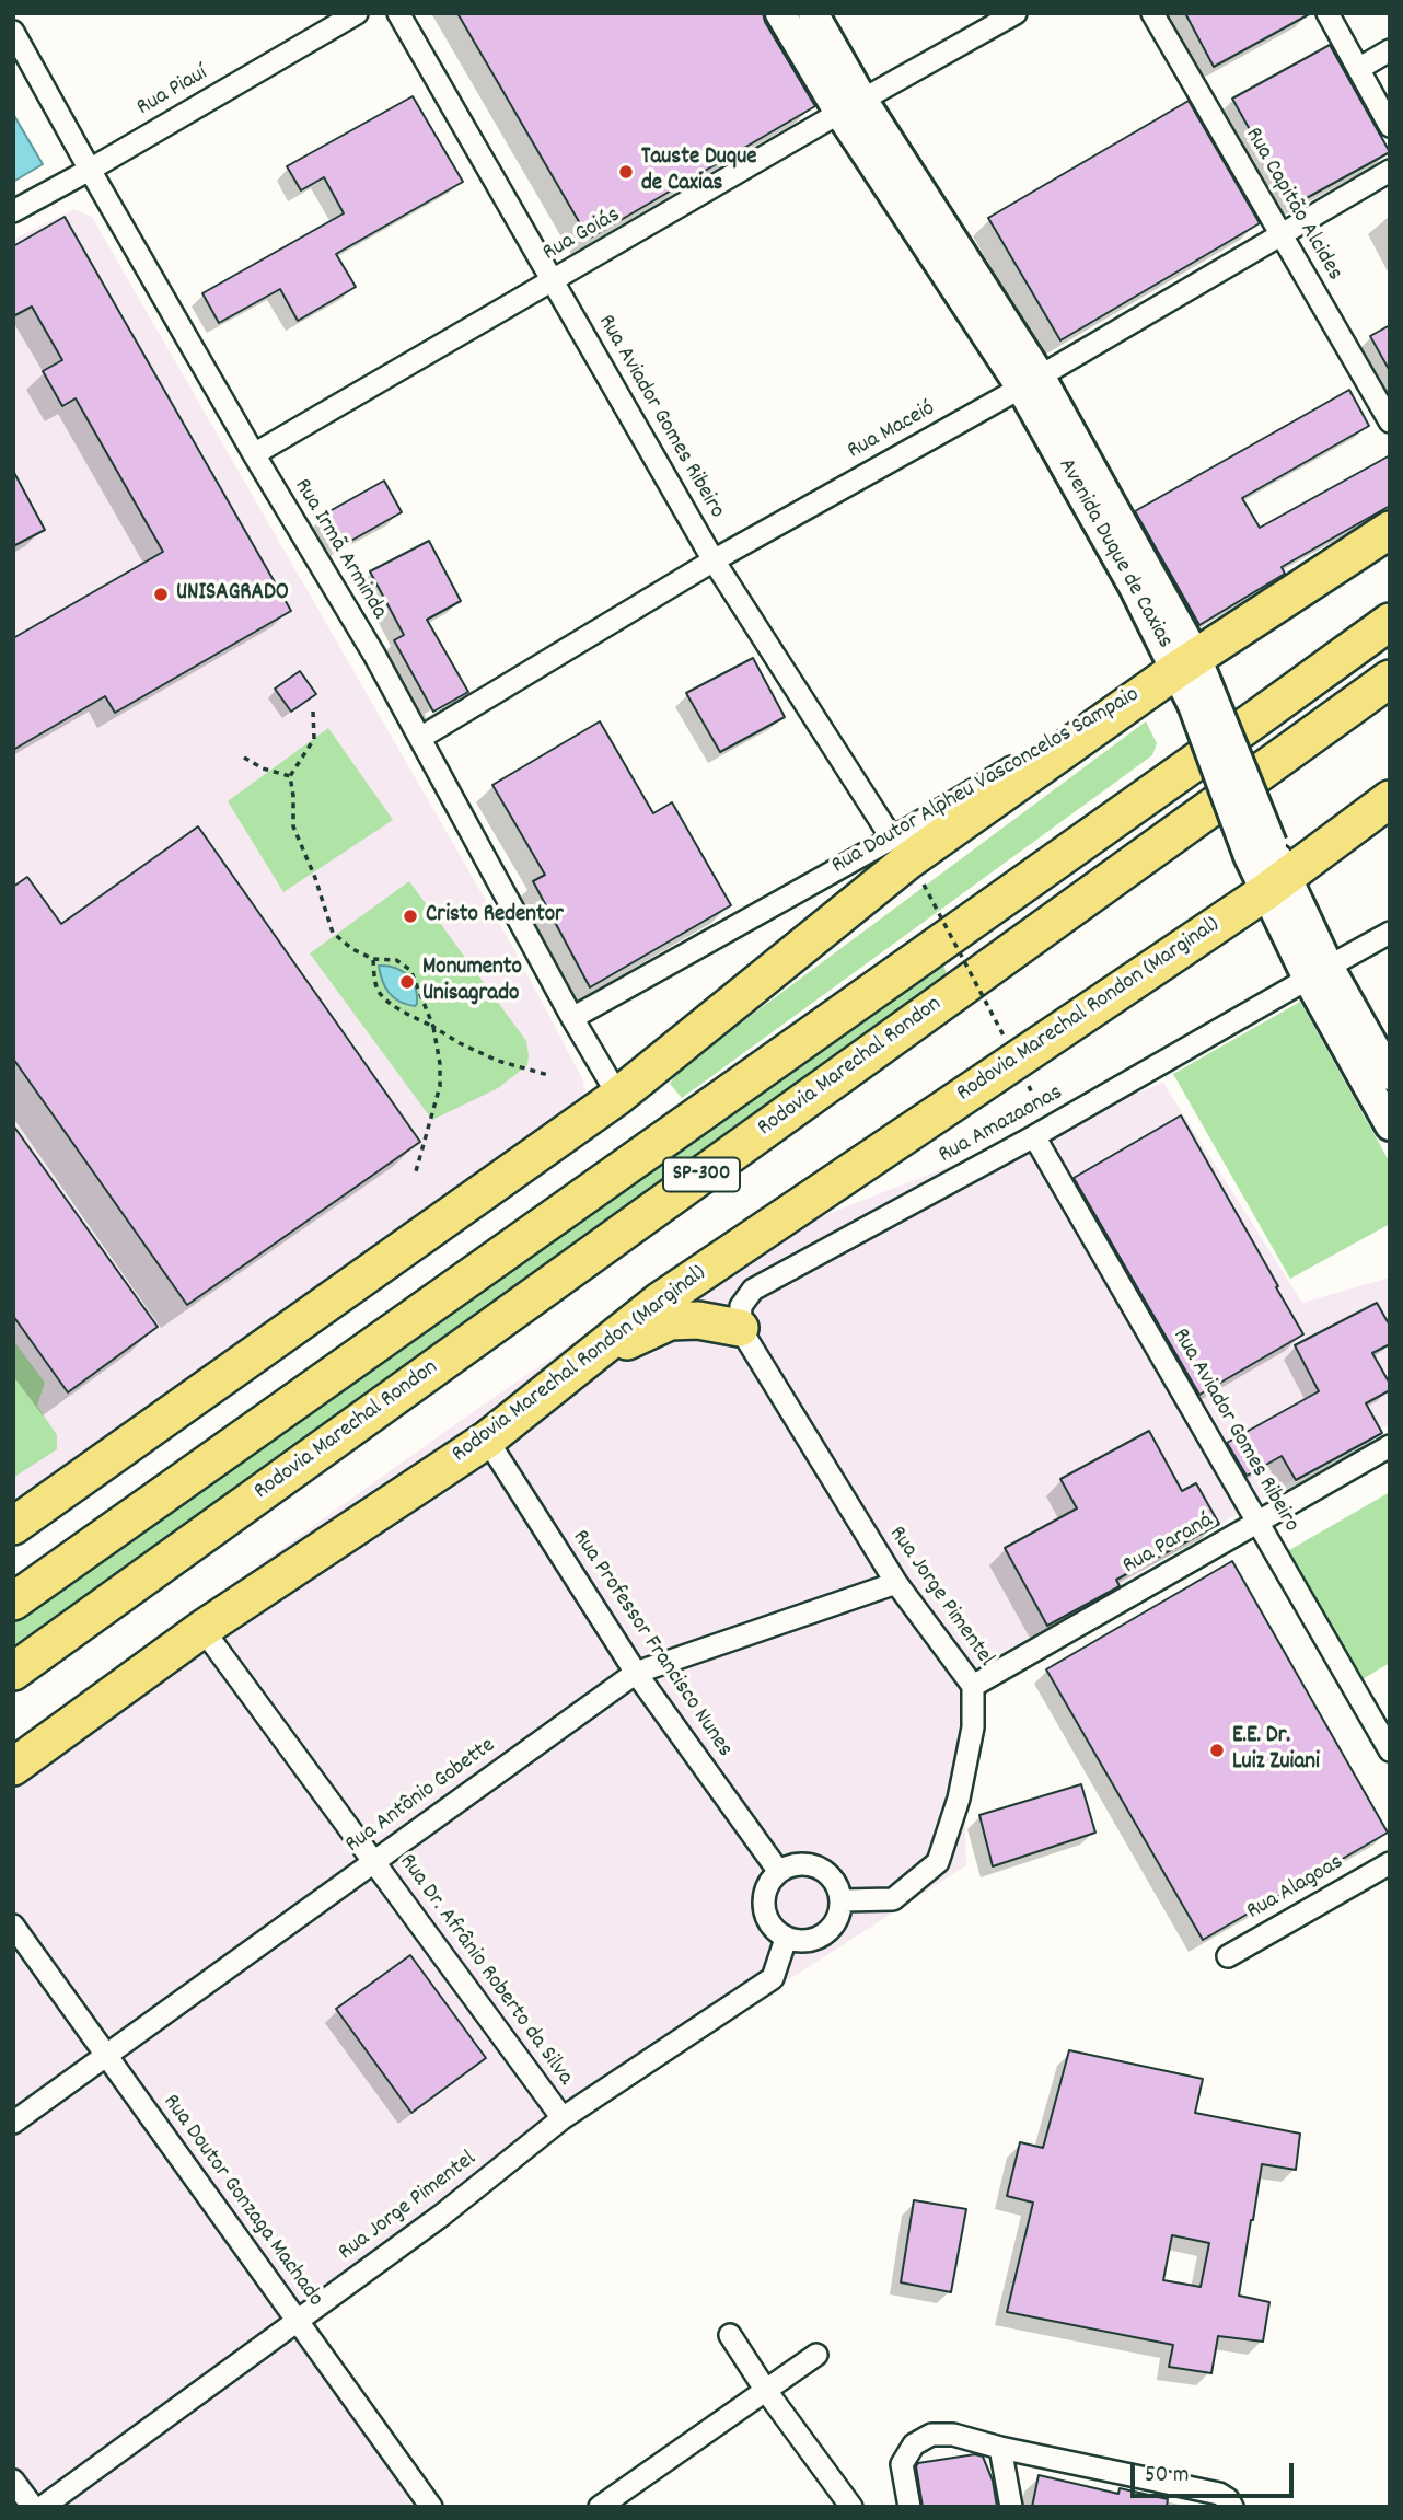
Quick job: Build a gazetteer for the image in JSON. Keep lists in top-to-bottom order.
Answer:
{
  "streets": {
    "highway": [
      "Rua Doutor Alpheu Vasconcelos Sampaio",
      "Rodovia Marechal Rondon (Marginal)",
      "Rodovia Marechal Rondon",
      "SP-300"
    ],
    "main road": ["Avenida Duque de Caxias"],
    "street": [
      "Rua Piauí",
      "Rua Capitão Alcides",
      "Rua Goiás",
      "Rua Aviador Gomes Ribeiro",
      "Rua Maceió",
      "Rua Irmã Arminda",
      "Rua Amazaonas",
      "Rua Paraná",
      "Rua Jorge Pimentel",
      "Rua Professor Francisco Nunes",
      "Rua Antônio Gobette",
      "Rua Alagoas",
      "Rua Dr. Afrânio Roberto da Silva",
      "Rua Doutor Gonzaga Machado"
    ]
  },
  "crossings": [
    ["Rua Piauí", "Rua Irmã Arminda"],
    ["Rua Capitão Alcides", "Rua Maceió"],
    ["Rua Goiás", "Rua Aviador Gomes Ribeiro"],
    ["Rua Goiás", "Rua Irmã Arminda"],
    ["Rua Goiás", "Avenida Duque de Caxias"],
    ["Rua Aviador Gomes Ribeiro", "Rua Maceió"],
    ["Rua Aviador Gomes Ribeiro", "Rua Doutor Alpheu Vasconcelos Sampaio"],
    ["Rua Aviador Gomes Ribeiro", "Rua Amazaonas"],
    ["Rua Aviador Gomes Ribeiro", "Rua Paraná"],
    ["Rua Maceió", "Rua Irmã Arminda"],
    ["Rua Maceió", "Avenida Duque de Caxias"],
    ["Rua Irmã Arminda", "Rua Doutor Alpheu Vasconcelos Sampaio"],
    ["Avenida Duque de Caxias", "Rua Doutor Alpheu Vasconcelos Sampaio"],
    ["Avenida Duque de Caxias", "Rodovia Marechal Rondon (Marginal)"],
    ["Avenida Duque de Caxias", "Rua Amazaonas"],
    ["Rodovia Marechal Rondon (Marginal)", "Rua Professor Francisco Nunes"],
    ["Rodovia Marechal Rondon (Marginal)", "Rua Dr. Afrânio Roberto da Silva"],
    ["Rua Amazaonas", "Rua Jorge Pimentel"],
    ["Rua Paraná", "Rua Jorge Pimentel"],
    ["Rua Jorge Pimentel", "Rua Professor Francisco Nunes"],
    ["Rua Jorge Pimentel", "Rua Antônio Gobette"],
    ["Rua Jorge Pimentel", "Rua Dr. Afrânio Roberto da Silva"],
    ["Rua Jorge Pimentel", "Rua Doutor Gonzaga Machado"],
    ["Rua Professor Francisco Nunes", "Rua Antônio Gobette"],
    ["Rua Antônio Gobette", "Rua Dr. Afrânio Roberto da Silva"],
    ["Rua Antônio Gobette", "Rua Doutor Gonzaga Machado"]
  ],
  "places": [
    "Tauste Duque de Caxias",
    "UNISAGRADO",
    "Cristo Redentor",
    "Monumento Unisagrado",
    "E.E. Dr. Luiz Zuiani"
  ],
  "scale_bar": "50 m"
}
